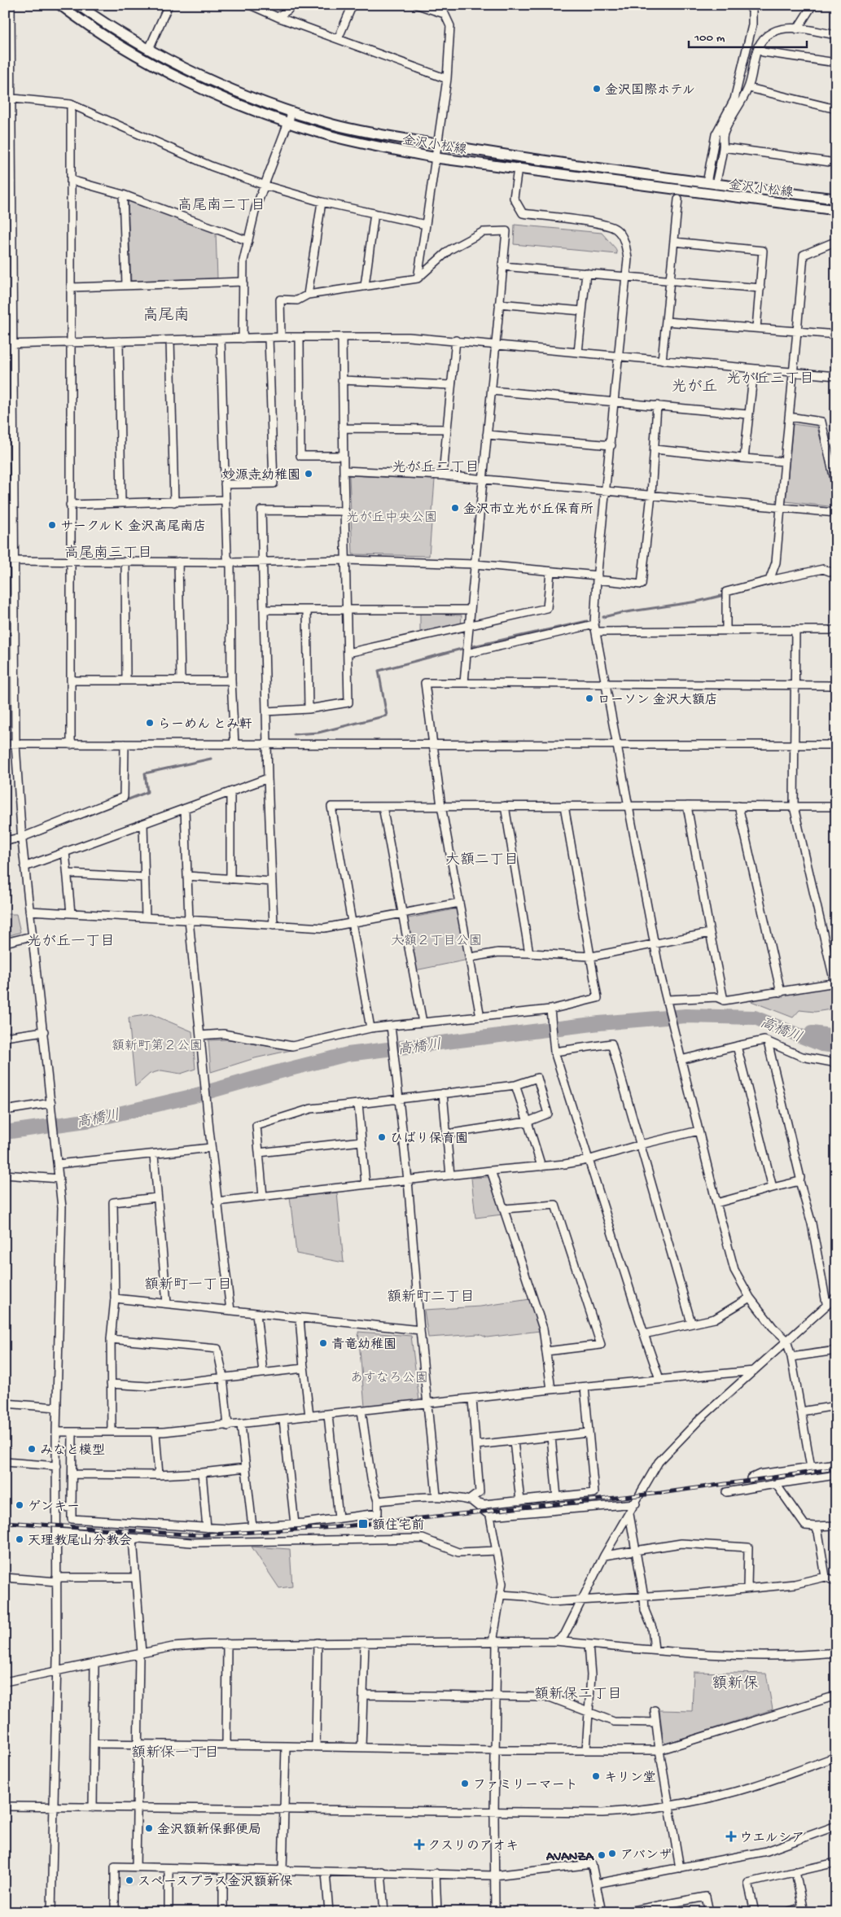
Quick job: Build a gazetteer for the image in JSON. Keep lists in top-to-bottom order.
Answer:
{
  "streets": {
    "main road": ["金沢小松線"]
  },
  "districts": [
    "高尾南二丁目",
    "高尾南",
    "光が丘三丁目",
    "光が丘",
    "光が丘二丁目",
    "高尾南三丁目",
    "大額二丁目",
    "光が丘一丁目",
    "額新町一丁目",
    "額新町二丁目",
    "額新保",
    "額新保二丁目",
    "額新保一丁目"
  ],
  "water": ["高橋川"],
  "parks": [
    "光が丘中央公園",
    "大額２丁目公園",
    "額新町第２公園",
    "あすなろ公園"
  ],
  "places": {
    "other": [
      "金沢国際ホテル",
      "妙源寺幼稚園",
      "金沢市立光が丘保育所",
      "サークルＫ 金沢高尾南店",
      "ローソン 金沢大額店",
      "らーめん とみ軒",
      "ひばり保育園",
      "青竜幼稚園",
      "みなと模型",
      "ゲンキー",
      "天理教尾山分教会",
      "キリン堂",
      "ファミリーマート",
      "金沢額新保郵便局",
      "アバンザ",
      "AVANZA",
      "スペースプラス金沢額新保"
    ],
    "transit": ["額住宅前"],
    "health": ["ウエルシア", "クスリのアオキ"]
  },
  "scale_bar": "100 m"
}
